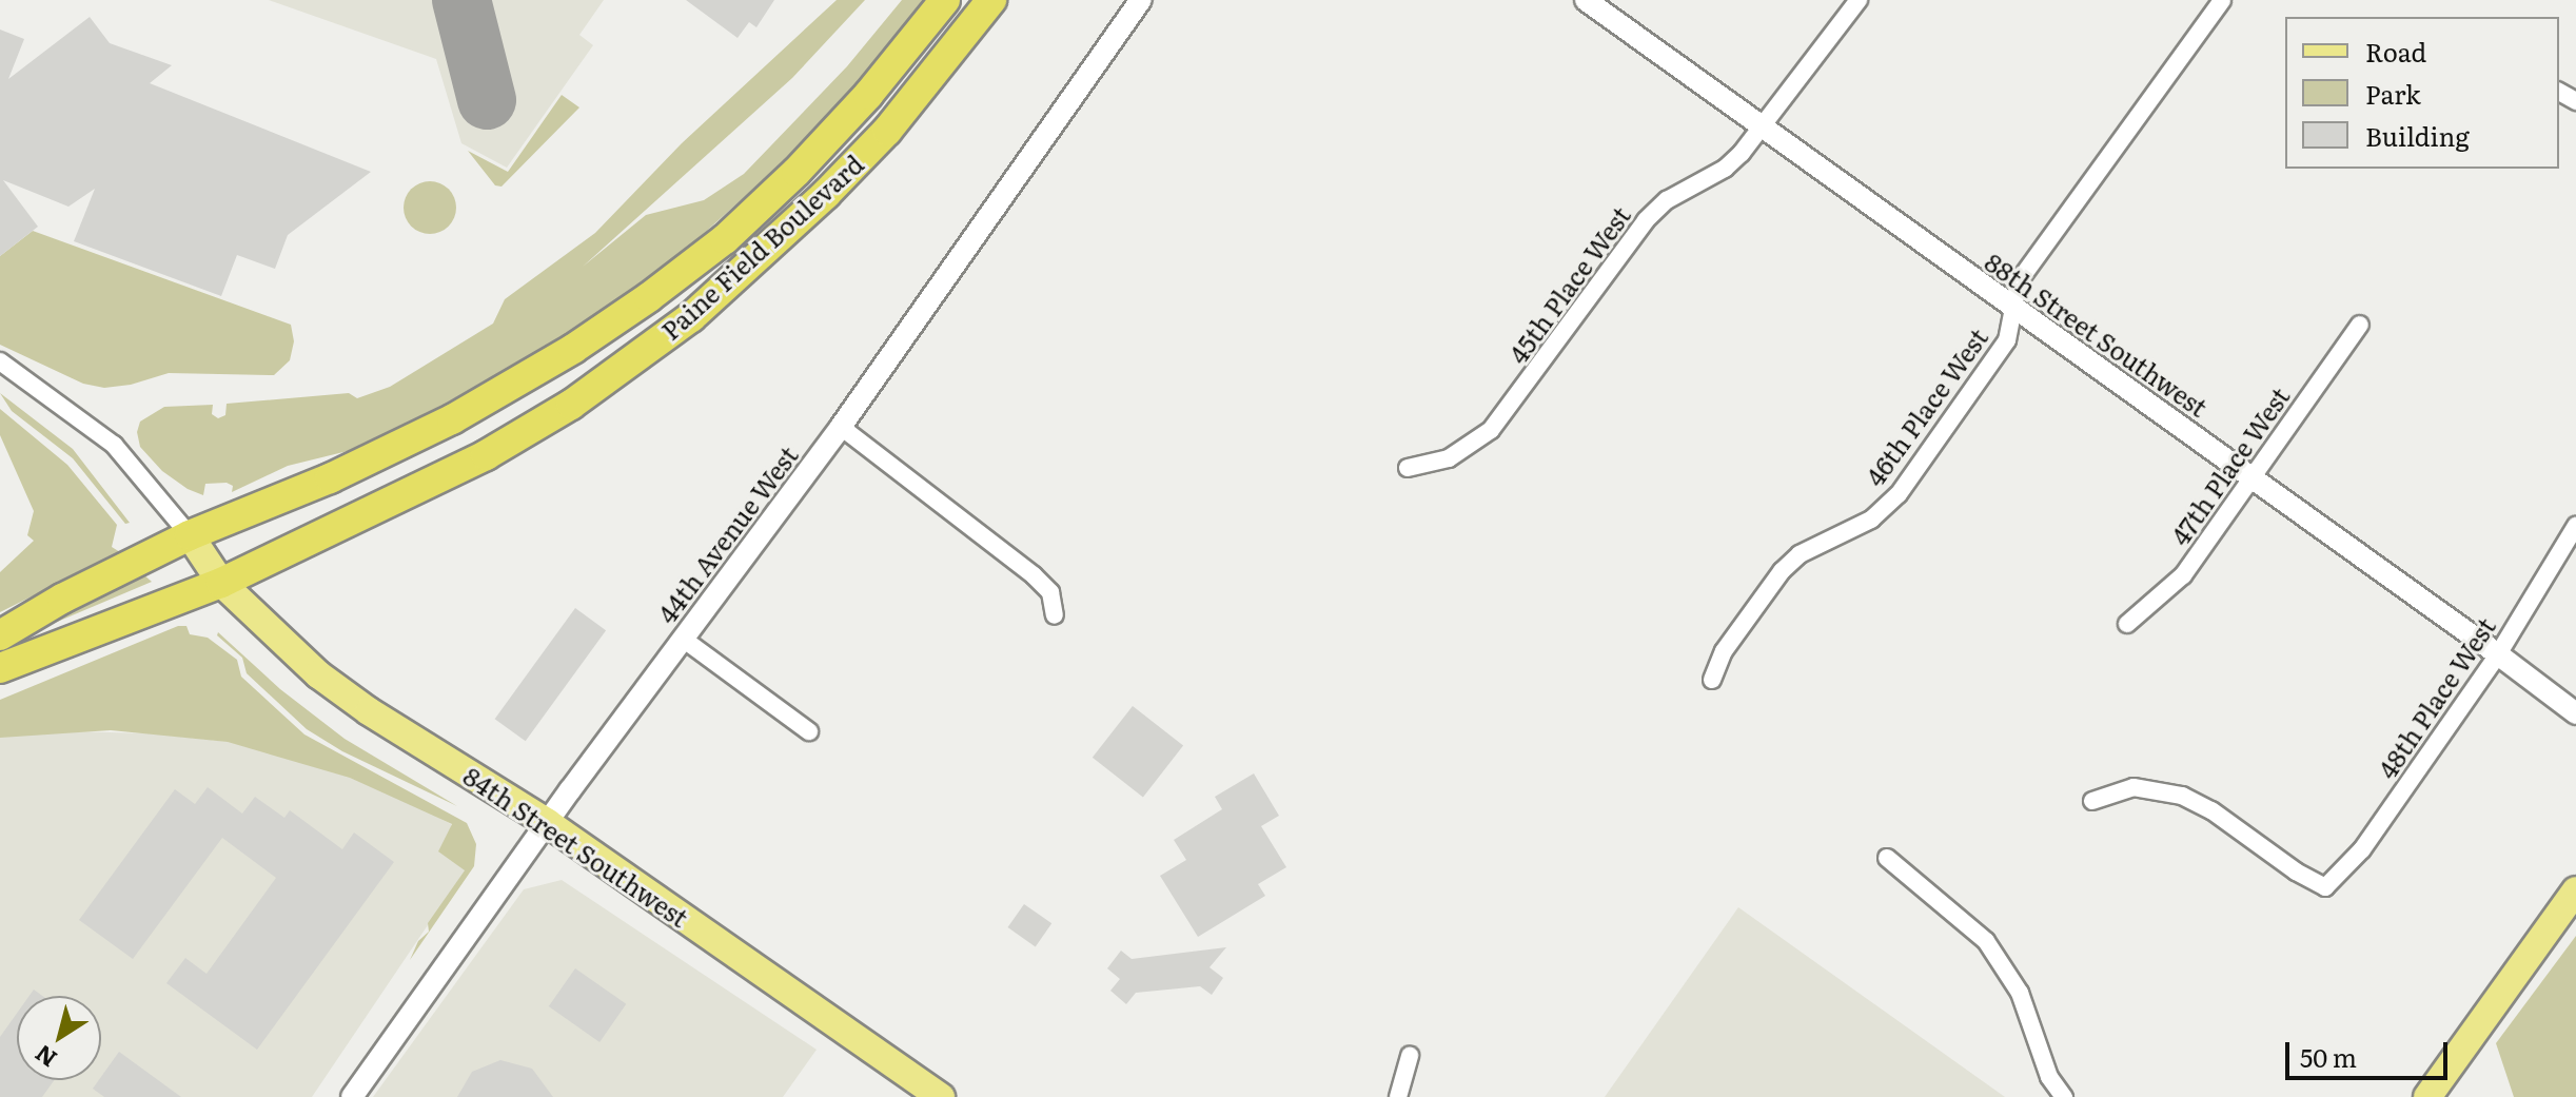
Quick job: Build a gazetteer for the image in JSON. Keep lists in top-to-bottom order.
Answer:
{
  "streets": {
    "highway": ["Paine Field Boulevard"],
    "main road": ["84th Street Southwest"],
    "street": [
      "45th Place West",
      "88th Street Southwest",
      "46th Place West",
      "47th Place West",
      "44th Avenue West",
      "48th Place West"
    ]
  },
  "crossings": [
    ["Paine Field Boulevard", "84th Street Southwest"],
    ["45th Place West", "88th Street Southwest"],
    ["88th Street Southwest", "46th Place West"],
    ["88th Street Southwest", "47th Place West"],
    ["88th Street Southwest", "48th Place West"],
    ["44th Avenue West", "84th Street Southwest"]
  ],
  "legend": ["Road", "Park", "Building"],
  "scale_bar": "50 m",
  "north": "bottom left"
}
